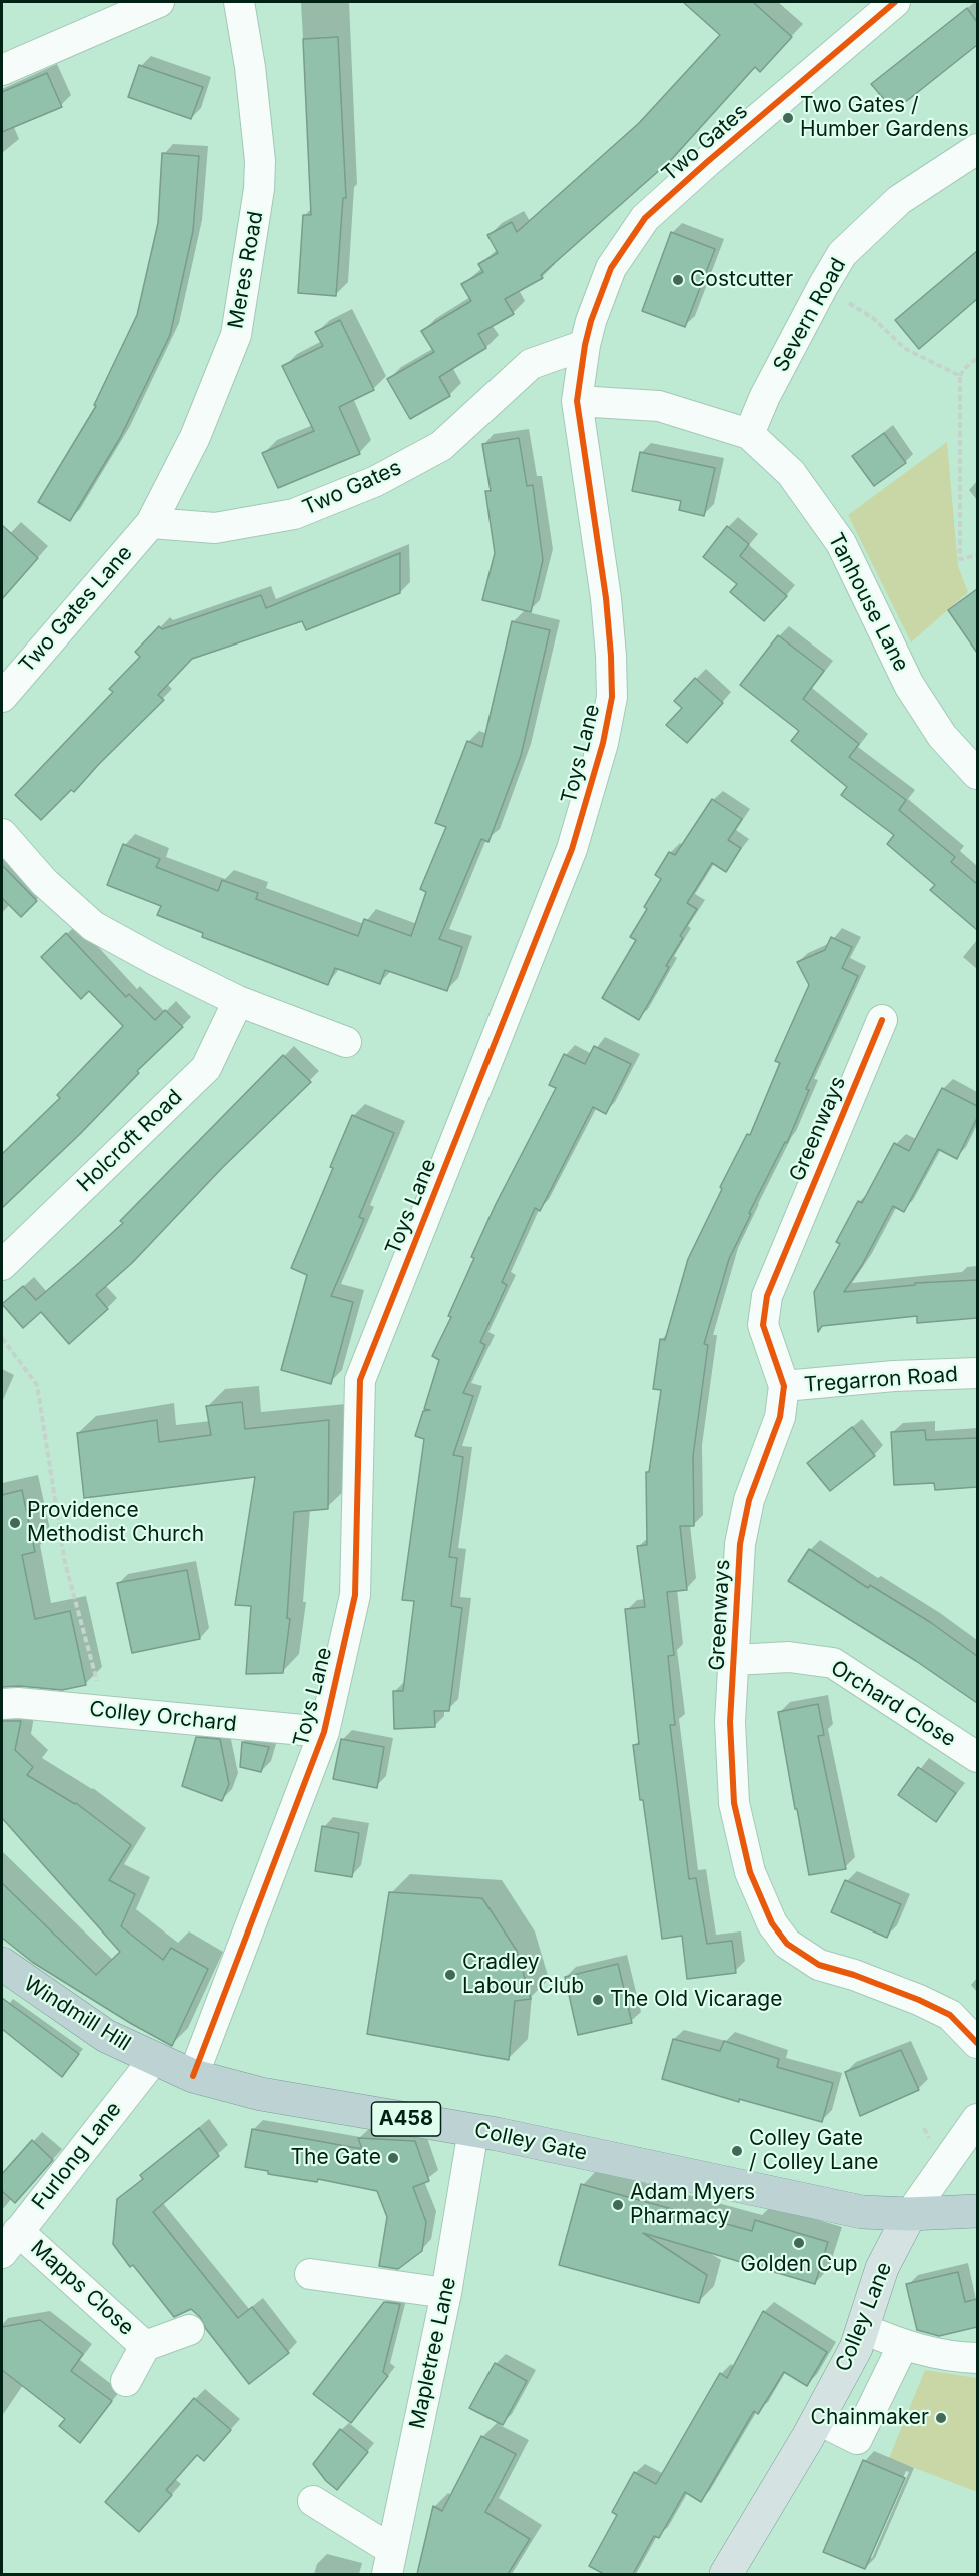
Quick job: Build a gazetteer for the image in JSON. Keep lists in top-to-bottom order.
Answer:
{
  "streets": {
    "highway": ["Windmill Hill", "A458", "Colley Gate"],
    "main road": ["Colley Lane"],
    "street": [
      "Two Gates",
      "Meres Road",
      "Severn Road",
      "Tanhouse Lane",
      "Two Gates Lane",
      "Toys Lane",
      "Greenways",
      "Holcroft Road",
      "Tregarron Road",
      "Orchard Close",
      "Colley Orchard",
      "Furlong Lane",
      "Mapps Close",
      "Mapletree Lane"
    ]
  },
  "crossings": [
    ["Two Gates", "Meres Road"],
    ["Two Gates", "Two Gates Lane"],
    ["Two Gates", "Toys Lane"],
    ["Meres Road", "Two Gates Lane"],
    ["Severn Road", "Tanhouse Lane"],
    ["Tanhouse Lane", "Toys Lane"],
    ["Toys Lane", "Colley Orchard"],
    ["Toys Lane", "Colley Gate"],
    ["Greenways", "Tregarron Road"],
    ["Greenways", "Orchard Close"],
    ["Windmill Hill", "Colley Gate"],
    ["Windmill Hill", "Furlong Lane"],
    ["A458", "Colley Gate"],
    ["A458", "Colley Lane"],
    ["Colley Gate", "Furlong Lane"],
    ["Colley Gate", "Colley Lane"],
    ["Colley Gate", "Mapletree Lane"],
    ["Furlong Lane", "Mapps Close"]
  ],
  "places": [
    "Two Gates / Humber Gardens",
    "Costcutter",
    "Providence Methodist Church",
    "Cradley Labour Club",
    "The Old Vicarage",
    "Colley Gate / Colley Lane",
    "The Gate",
    "Adam Myers Pharmacy",
    "Golden Cup",
    "Chainmaker"
  ]
}
